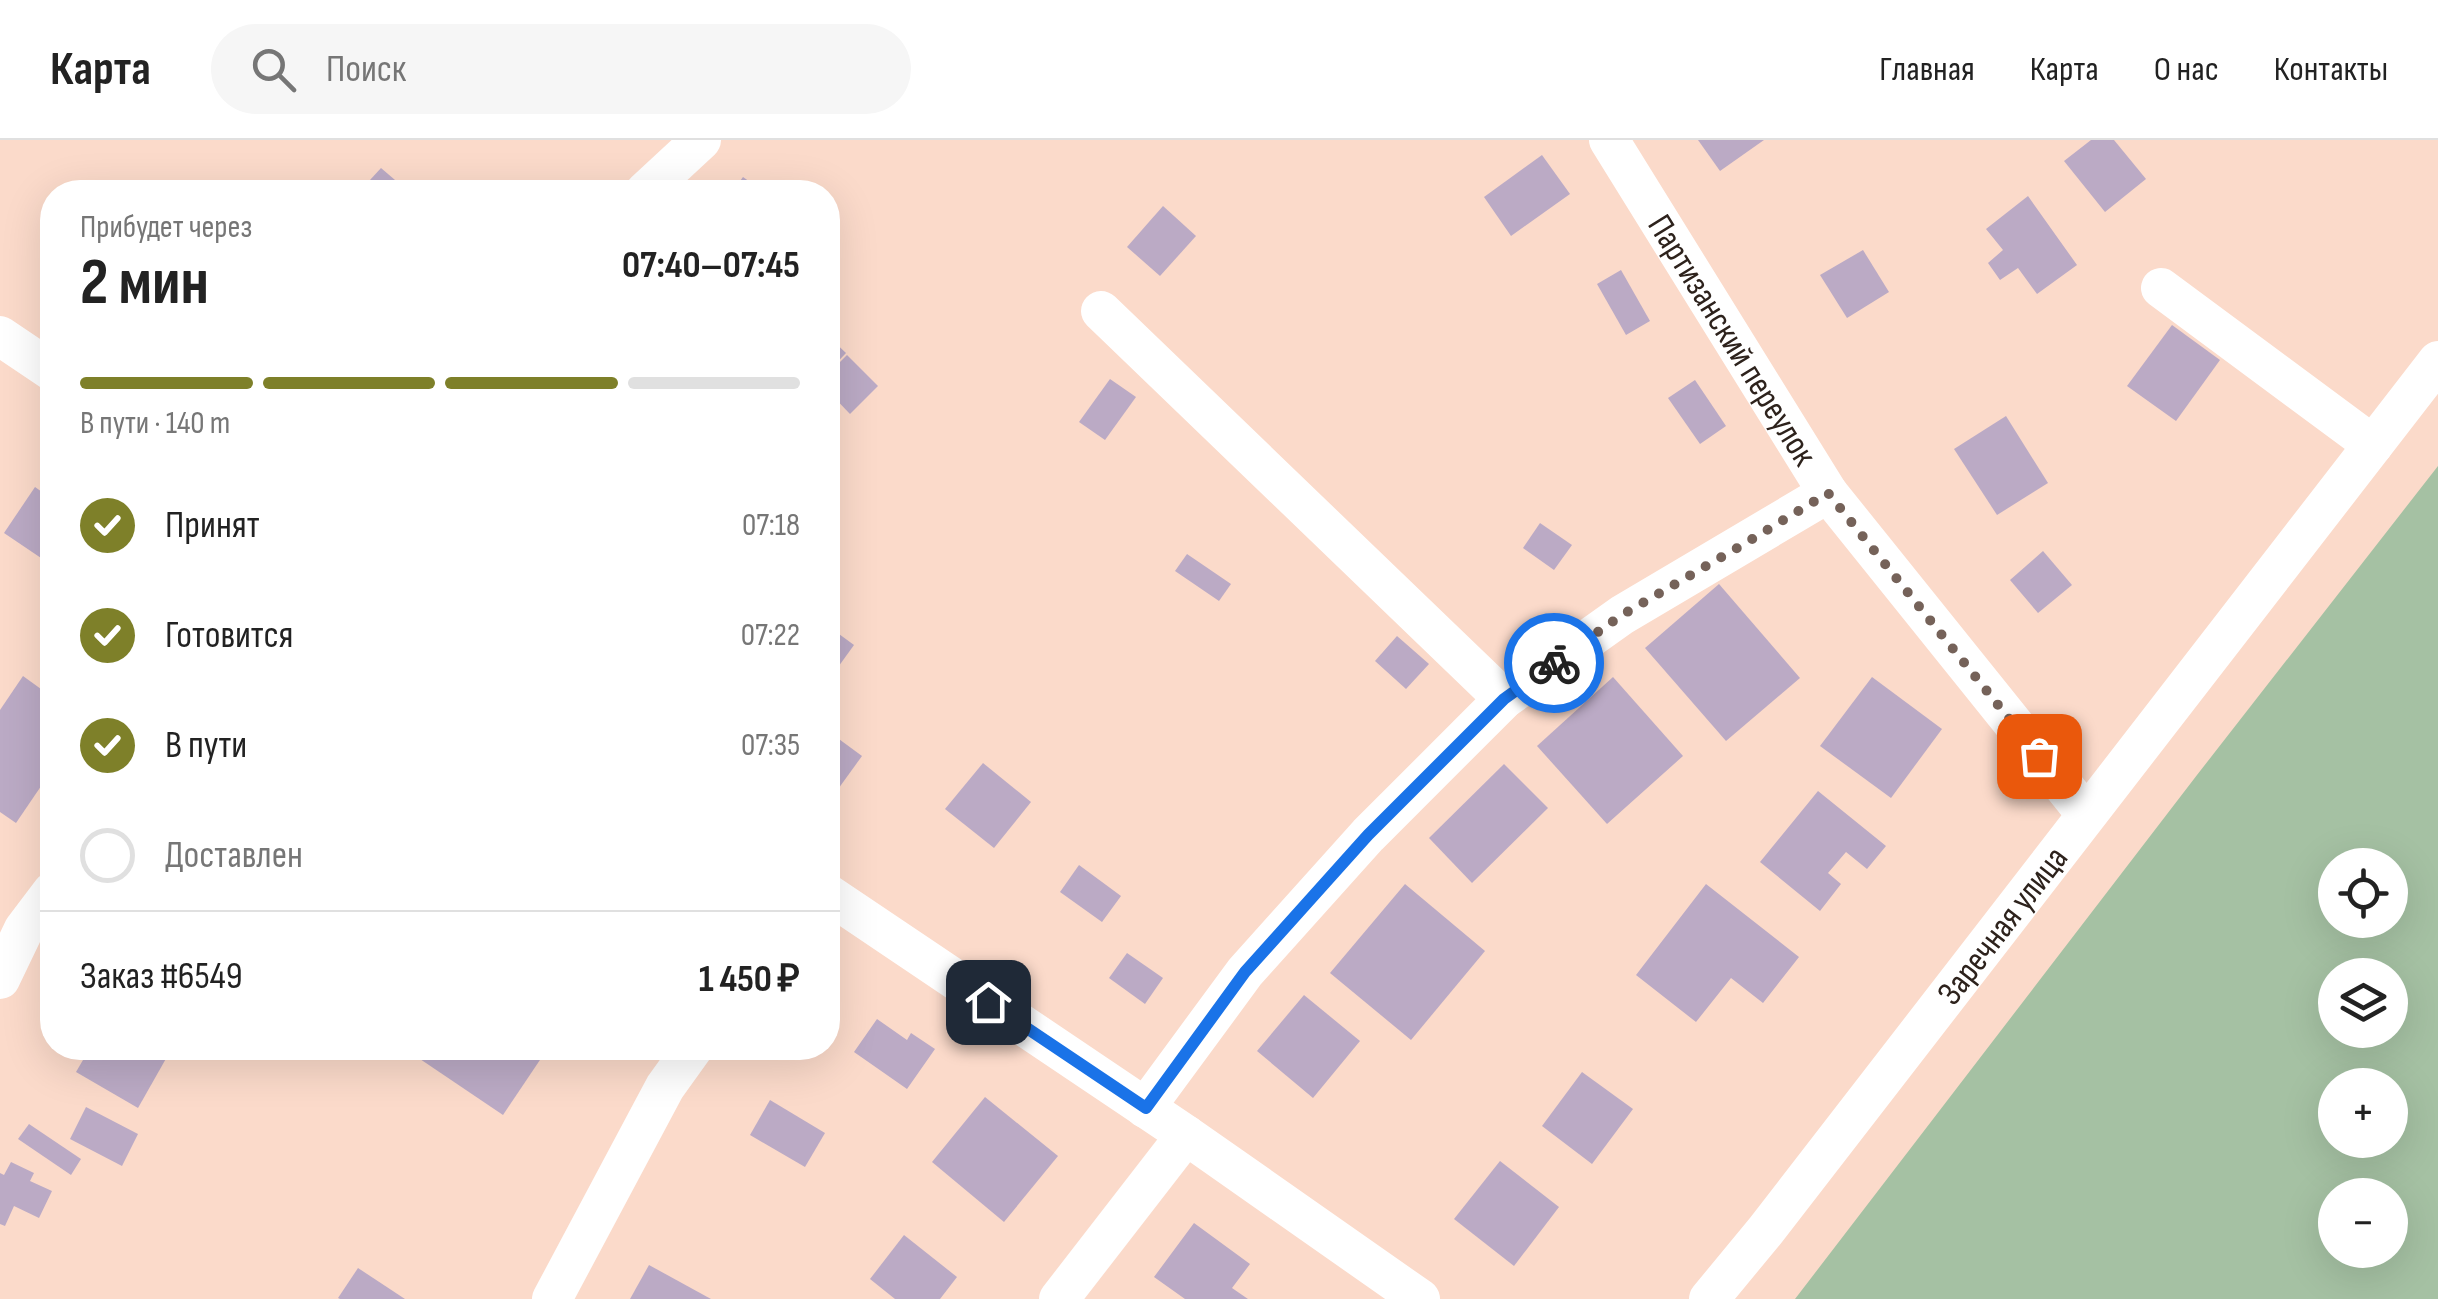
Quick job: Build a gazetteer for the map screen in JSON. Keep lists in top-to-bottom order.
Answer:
{
  "streets": {
    "street": ["Партизанский переулок", "Заречная улица"]
  },
  "crossings": [
    ["Партизанский переулок", "Заречная улица"]
  ],
  "page": {
    "header": "Карта",
    "search": "Поиск",
    "nav": [
      "Главная",
      "Карта",
      "О нас",
      "Контакты"
    ],
    "heading": ["2 мин", "Прибудет через", "07:40–07:45"],
    "panel": ["Заказ #6549", "1 450 ₽"],
    "bar": "В пути · 140 m",
    "list": [
      ["Принят", "07:18"],
      ["Готовится", "07:22"],
      ["В пути", "07:35"],
      "Доставлен"
    ],
    "map_buttons": ["+", "−"]
  }
}
